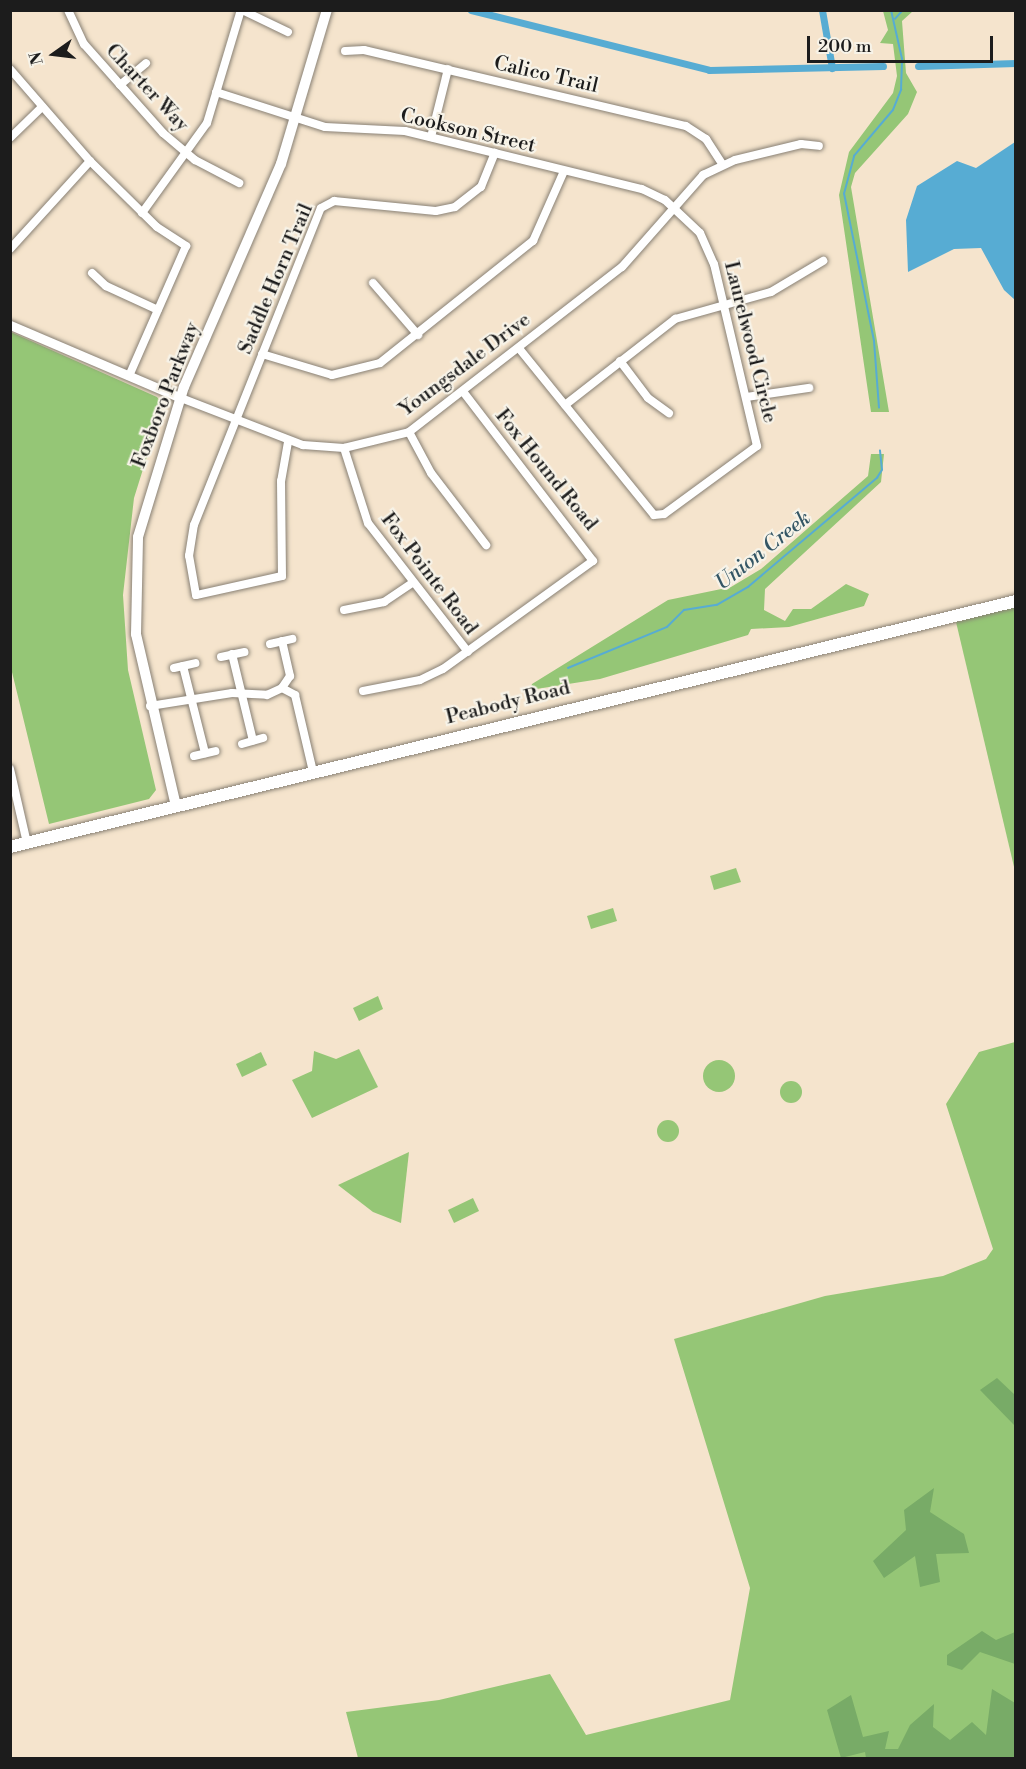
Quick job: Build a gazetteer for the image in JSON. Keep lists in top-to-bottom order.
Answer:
{
  "streets": {
    "main road": ["Foxboro Parkway", "Peabody Road"],
    "street": [
      "Calico Trail",
      "Charter Way",
      "Cookson Street",
      "Saddle Horn Trail",
      "Laurelwood Circle",
      "Youngsdale Drive",
      "Fox Hound Road",
      "Fox Pointe Road"
    ]
  },
  "crossings": [
    ["Calico Trail", "Youngsdale Drive"],
    ["Cookson Street", "Saddle Horn Trail"],
    ["Cookson Street", "Laurelwood Circle"],
    ["Cookson Street", "Youngsdale Drive"],
    ["Cookson Street", "Foxboro Parkway"],
    ["Saddle Horn Trail", "Youngsdale Drive"],
    ["Laurelwood Circle", "Youngsdale Drive"],
    ["Youngsdale Drive", "Foxboro Parkway"],
    ["Youngsdale Drive", "Fox Hound Road"],
    ["Youngsdale Drive", "Fox Pointe Road"],
    ["Foxboro Parkway", "Peabody Road"],
    ["Fox Hound Road", "Fox Pointe Road"]
  ],
  "water": ["Union Creek"],
  "scale_bar": "200 m",
  "north": "left"
}
